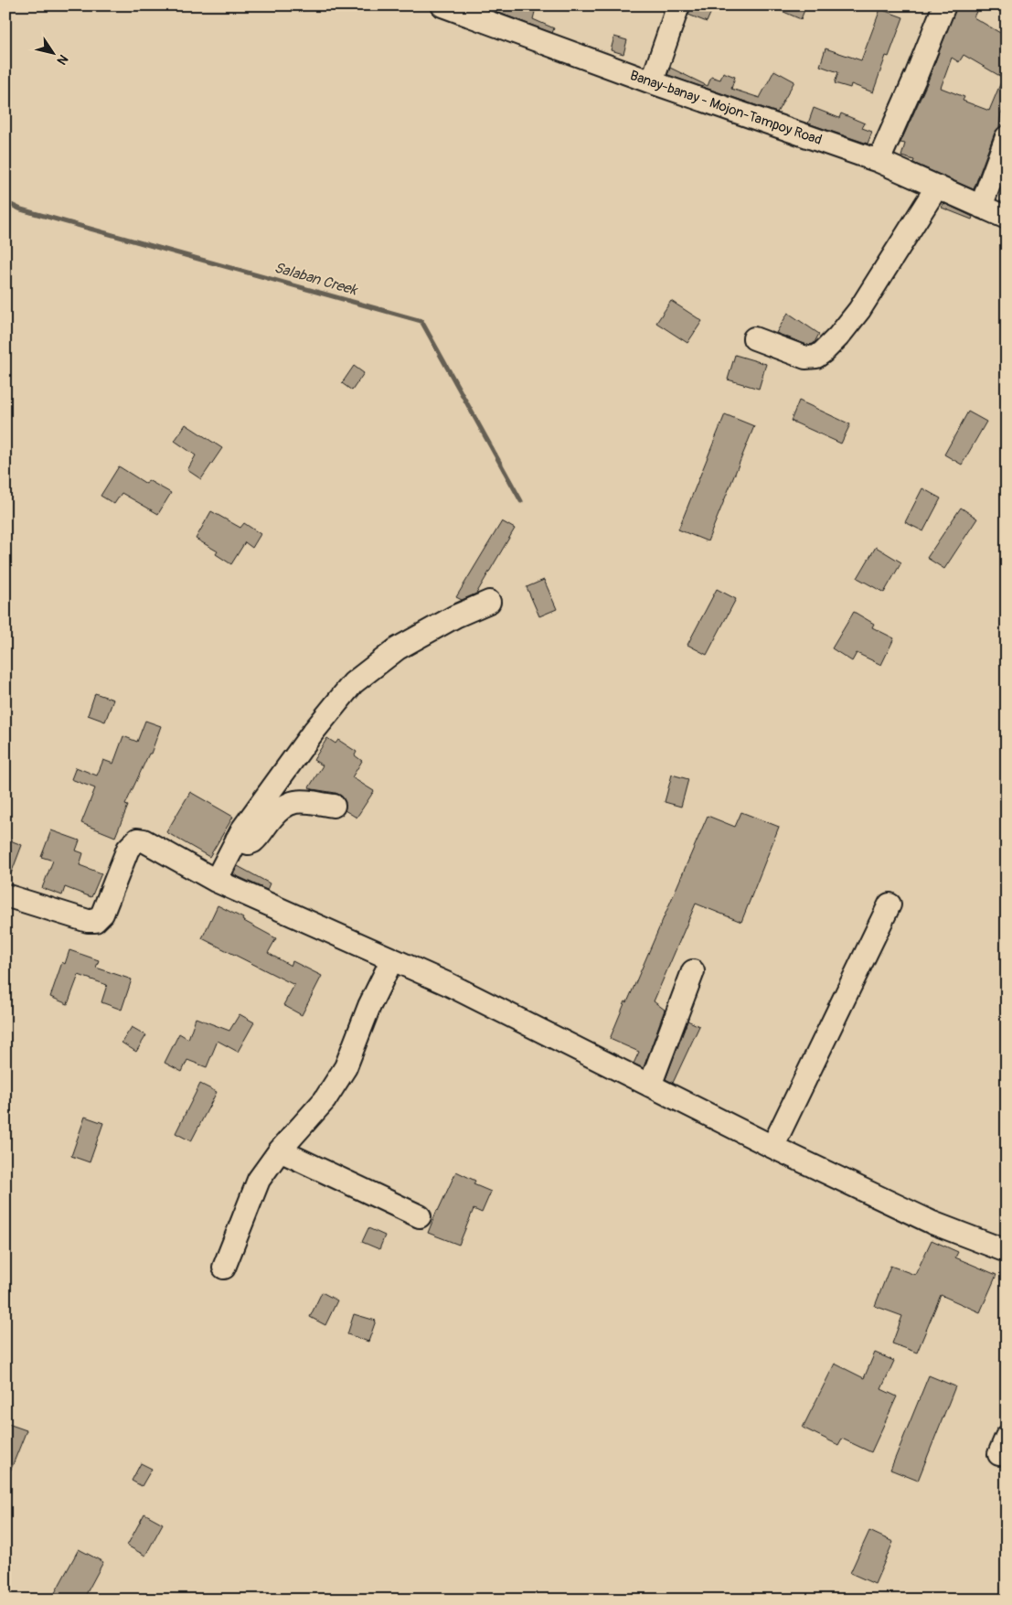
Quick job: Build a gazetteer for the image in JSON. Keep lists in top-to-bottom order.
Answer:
{
  "streets": {
    "street": ["Banay-banay - Mojon-Tampoy Road"]
  },
  "water": ["Salaban Creek"],
  "north": "bottom right"
}
